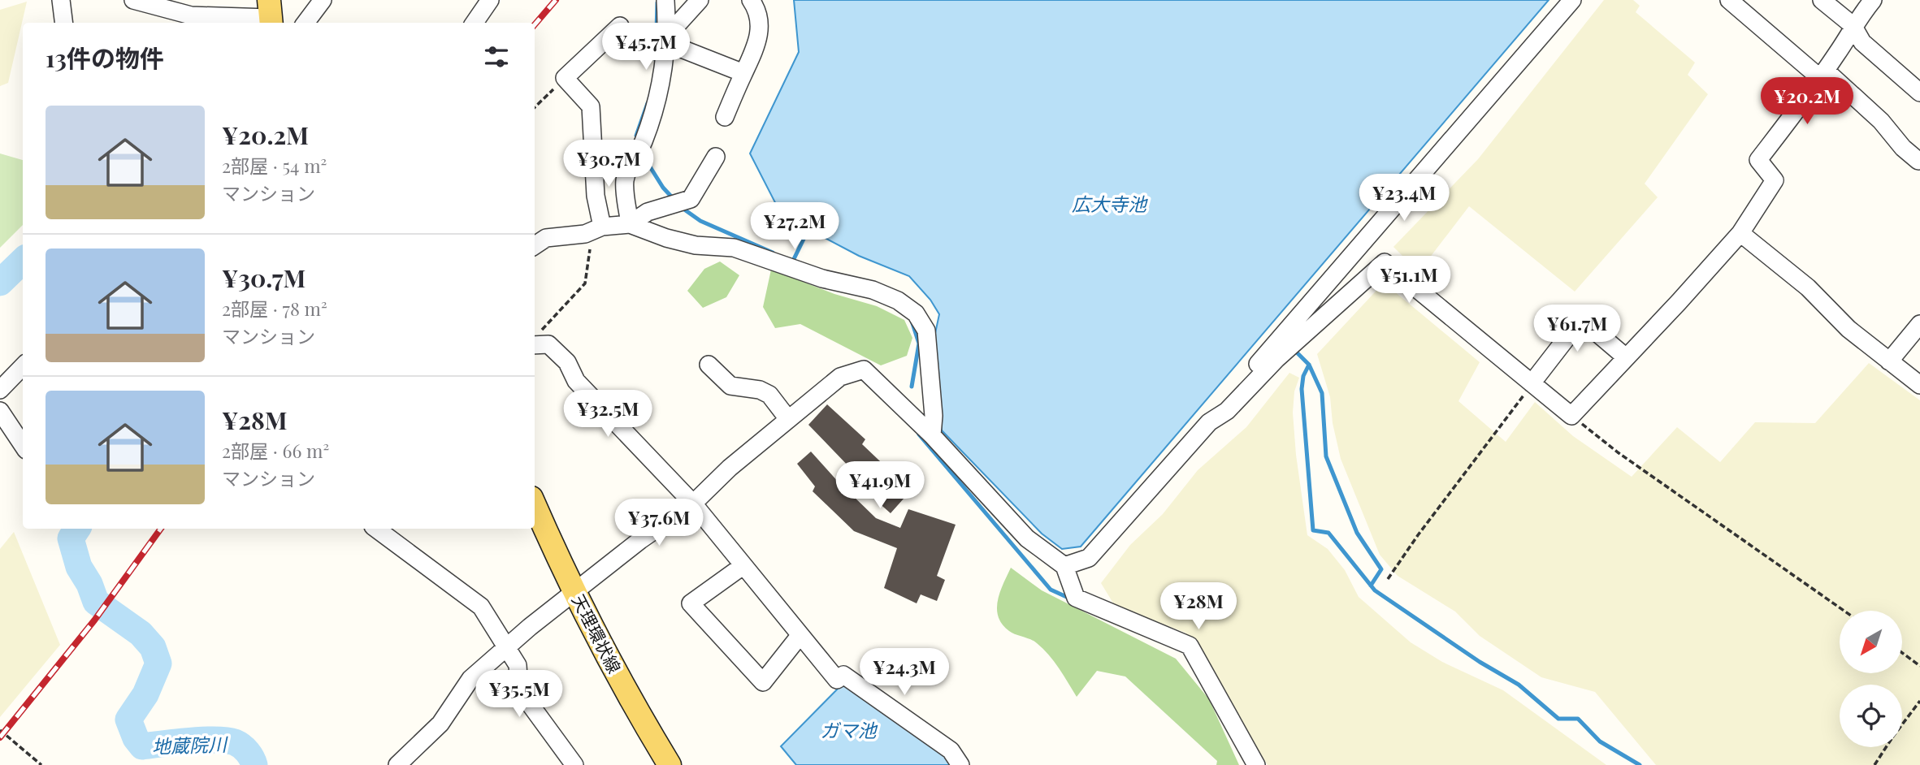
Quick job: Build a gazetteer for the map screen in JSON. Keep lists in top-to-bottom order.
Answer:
{
  "streets": {
    "main road": ["天理環状線"]
  },
  "water": ["広大寺池", "ガマ池", "地蔵院川"],
  "north": "bottom left",
  "page": {
    "price": [
      "¥45.7M",
      "¥20.2M",
      "¥30.7M",
      "¥23.4M",
      "¥27.2M",
      "¥51.1M",
      "¥61.7M",
      "¥32.5M",
      "¥41.9M",
      "¥37.6M",
      "¥28M",
      "¥24.3M",
      "¥35.5M"
    ],
    "heading": "13件の物件",
    "list": [
      {
        "name": "¥20.2M",
        "note": "2部屋 · 54 m² · マンション"
      },
      {
        "name": "¥30.7M",
        "note": "2部屋 · 78 m² · マンション"
      },
      {
        "name": "¥28M",
        "note": "2部屋 · 66 m² · マンション"
      }
    ]
  }
}
